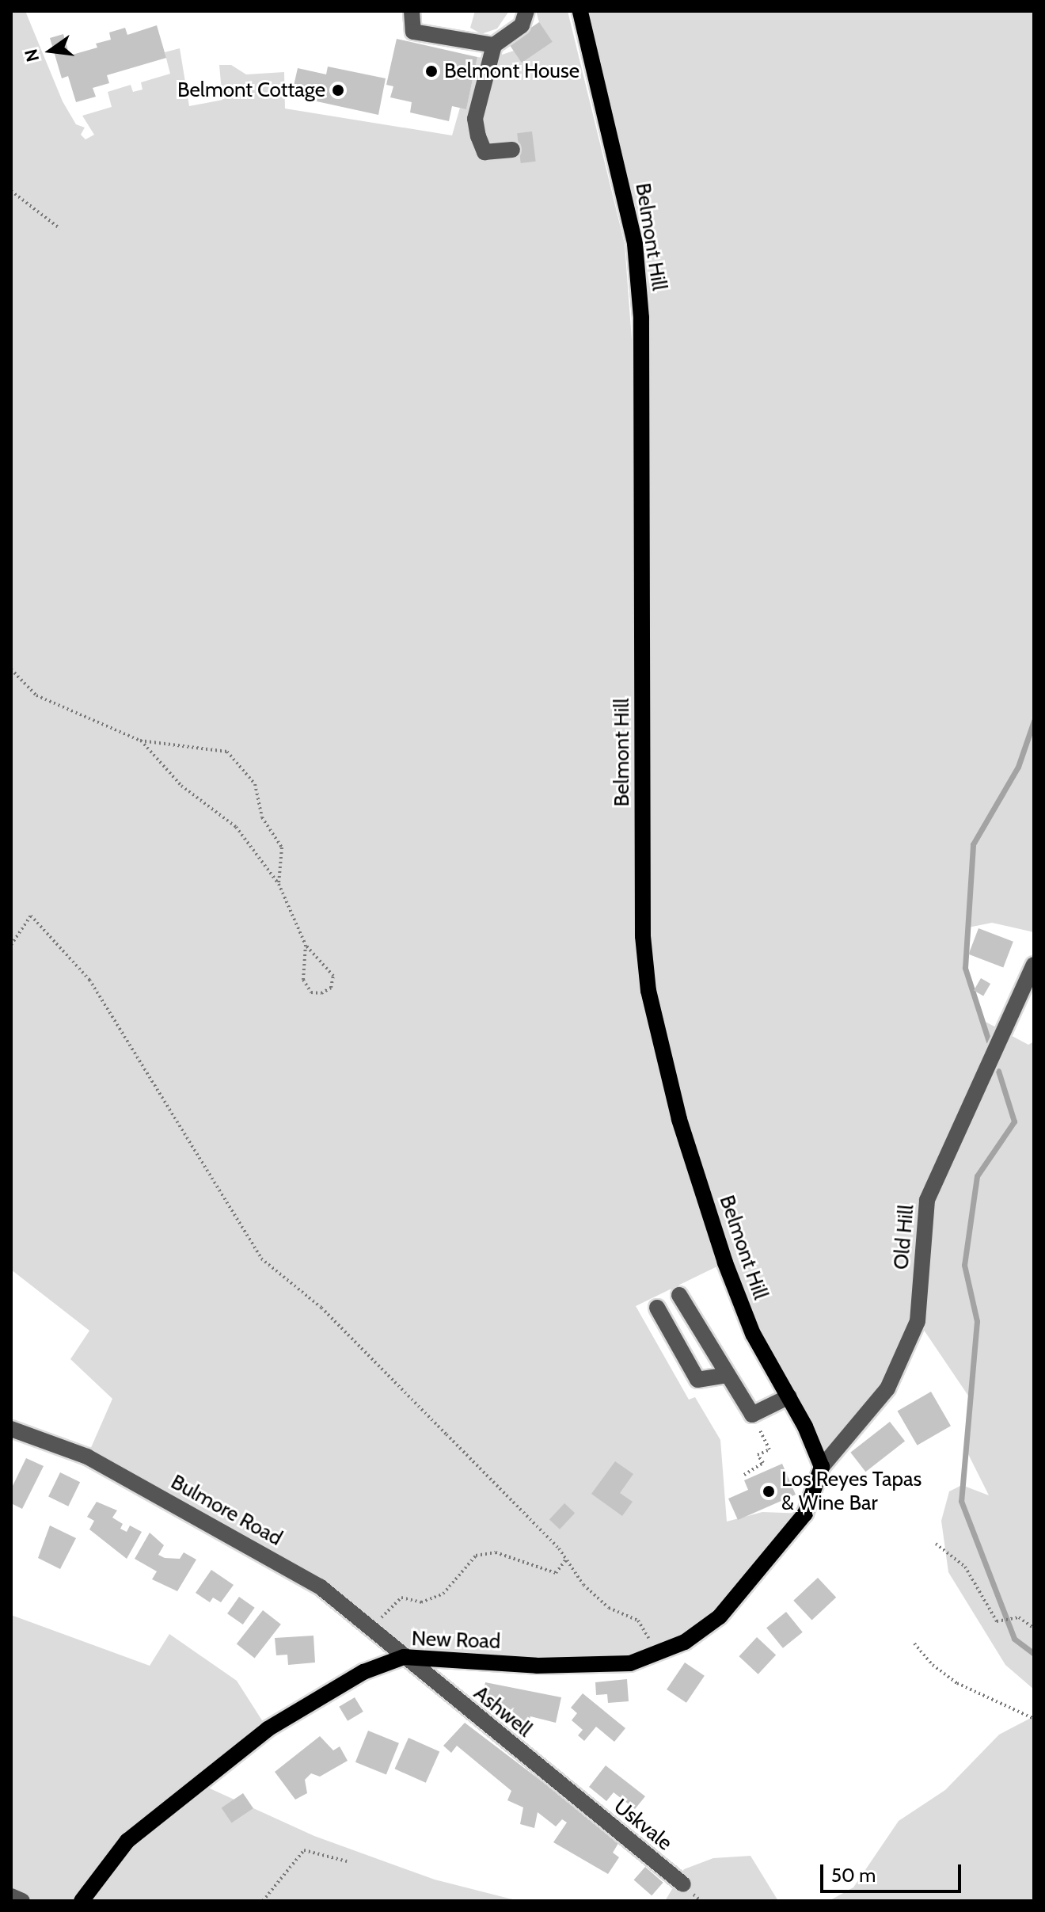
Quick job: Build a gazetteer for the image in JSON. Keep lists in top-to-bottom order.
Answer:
{
  "streets": {
    "main road": ["Belmont Hill", "New Road"],
    "street": [
      "Old Hill",
      "Bulmore Road",
      "Ashwell",
      "Uskvale"
    ]
  },
  "crossings": [
    ["Belmont Hill", "Old Hill"],
    ["Belmont Hill", "New Road"],
    ["Old Hill", "New Road"],
    ["Bulmore Road", "New Road"],
    ["Bulmore Road", "Ashwell"],
    ["New Road", "Ashwell"],
    ["Ashwell", "Uskvale"]
  ],
  "places": ["Belmont House", "Belmont Cottage", "Los Reyes Tapas & Wine Bar"],
  "scale_bar": "50 m",
  "north": "left"
}
